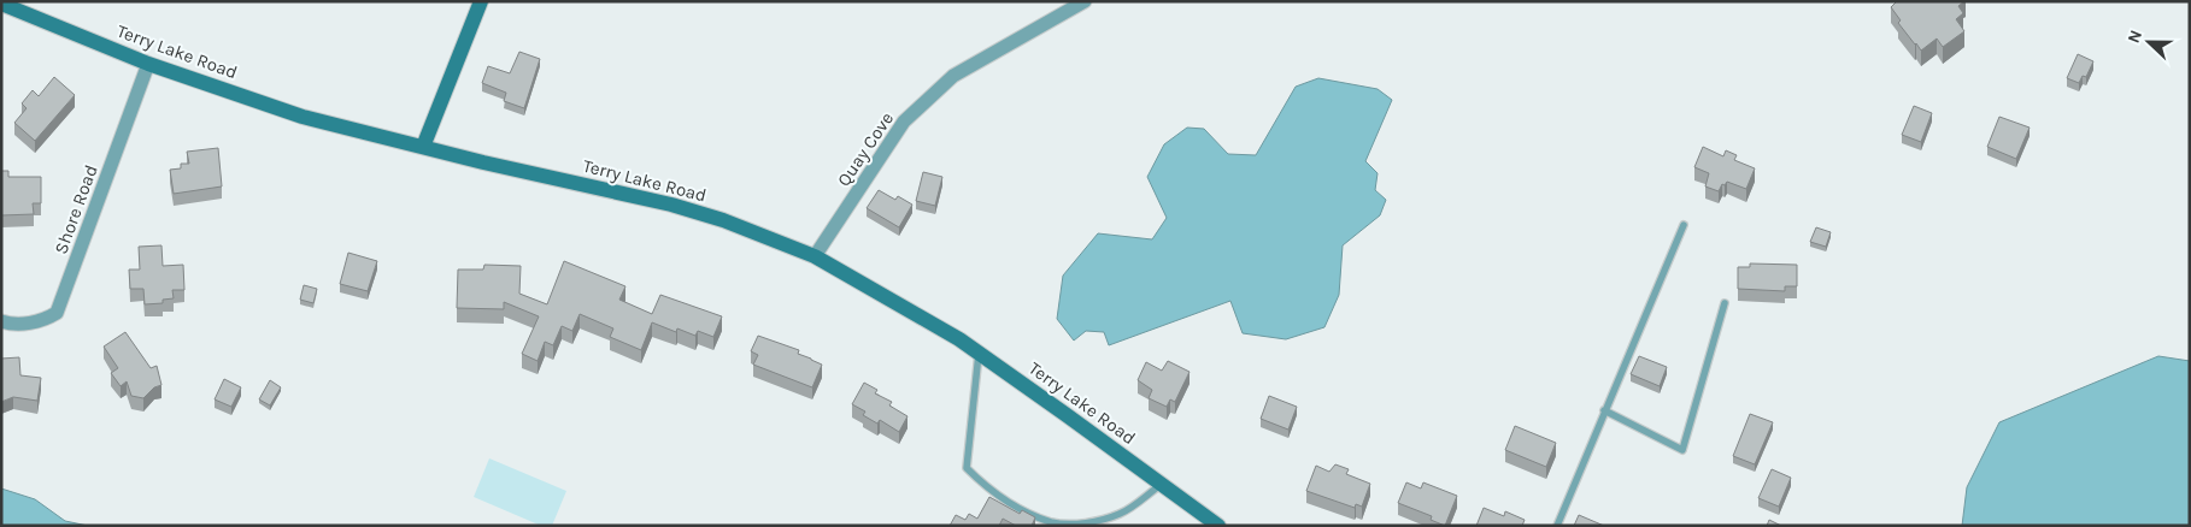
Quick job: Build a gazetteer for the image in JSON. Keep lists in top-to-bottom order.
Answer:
{
  "streets": {
    "main road": ["Terry Lake Road"],
    "street": ["Quay Cove", "Shore Road"]
  },
  "crossings": [
    ["Terry Lake Road", "Quay Cove"],
    ["Terry Lake Road", "Shore Road"]
  ],
  "north": "left"
}
